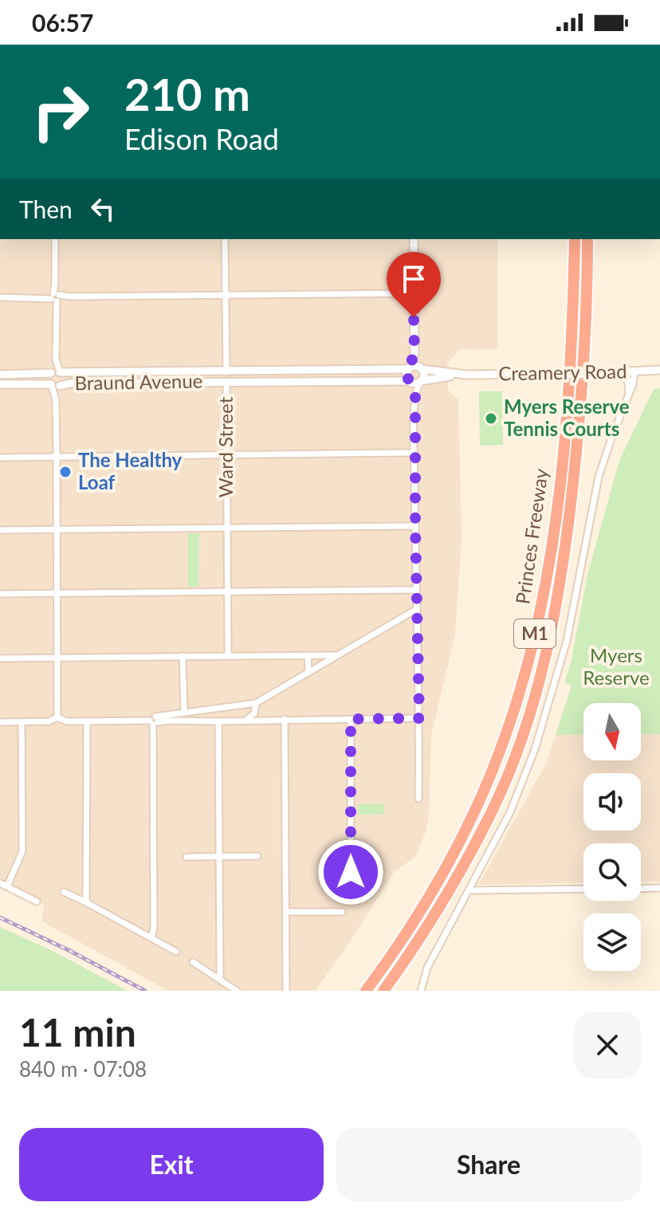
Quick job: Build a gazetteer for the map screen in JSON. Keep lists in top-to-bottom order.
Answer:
{
  "streets": {
    "highway": ["Princes Freeway", "M1"],
    "street": ["Creamery Road", "Braund Avenue", "Ward Street"]
  },
  "crossings": [
    ["Creamery Road", "Braund Avenue"],
    ["Braund Avenue", "Ward Street"]
  ],
  "parks": ["Myers Reserve"],
  "places": ["Myers Reserve Tennis Courts", "The Healthy Loaf"],
  "north": "bottom",
  "page": {
    "status": "06:57",
    "turn": ["210 m", "Edison Road"],
    "then": "Then",
    "heading": ["11 min", "840 m · 07:08"],
    "buttons": ["Exit", "Share"]
  }
}
